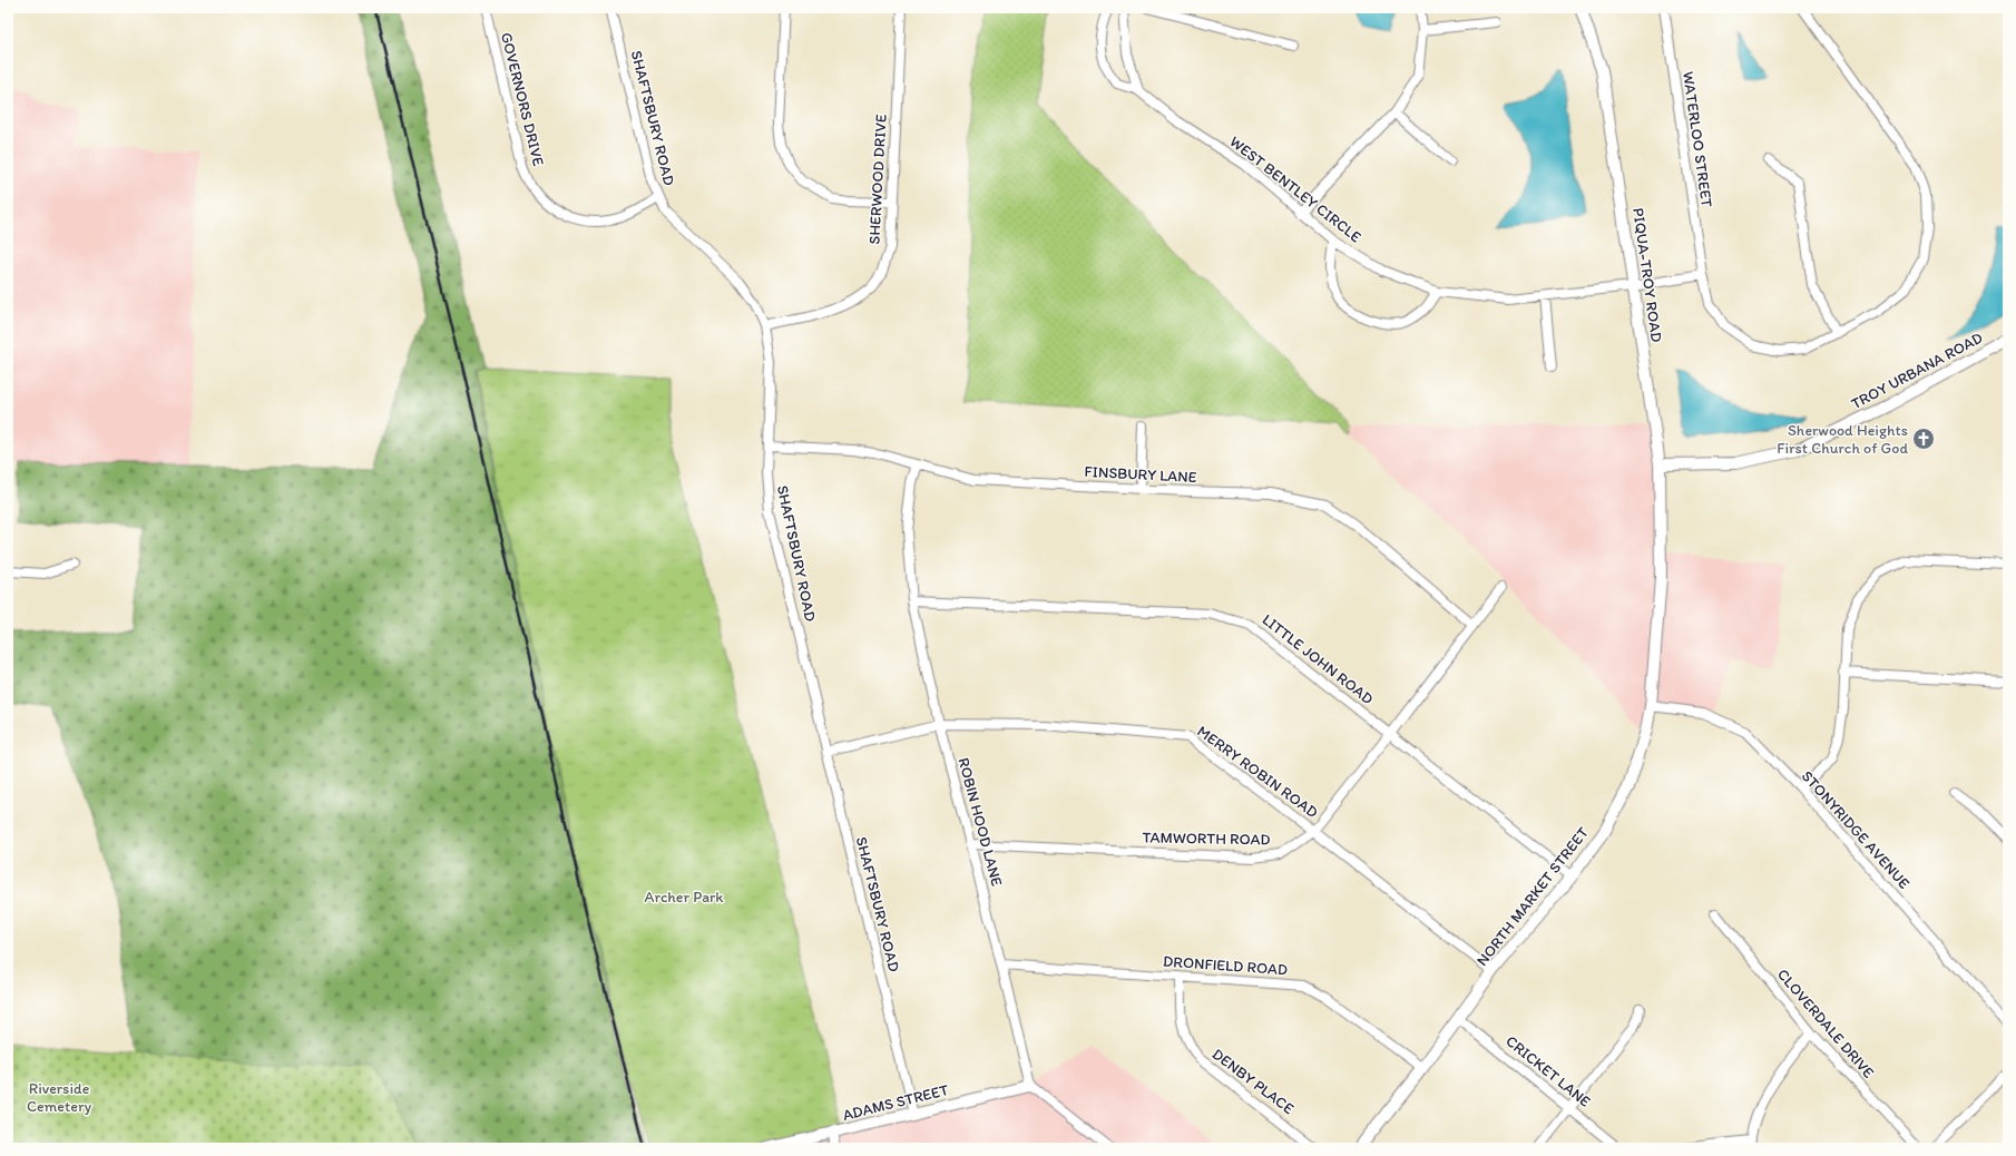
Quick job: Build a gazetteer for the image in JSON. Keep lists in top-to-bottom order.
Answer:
{
  "streets": {
    "street": [
      "GOVERNORS DRIVE",
      "SHAFTSBURY ROAD",
      "WATERLOO STREET",
      "SHERWOOD DRIVE",
      "WEST BENTLEY CIRCLE",
      "PIQUA-TROY ROAD",
      "TROY URBANA ROAD",
      "FINSBURY LANE",
      "LITTLE JOHN ROAD",
      "MERRY ROBIN ROAD",
      "ROBIN HOOD LANE",
      "STONYRIDGE AVENUE",
      "TAMWORTH ROAD",
      "NORTH MARKET STREET",
      "DRONFIELD ROAD",
      "CLOVERDALE DRIVE",
      "CRICKET LANE",
      "DENBY PLACE",
      "ADAMS STREET"
    ]
  },
  "crossings": [
    ["GOVERNORS DRIVE", "SHAFTSBURY ROAD"],
    ["SHAFTSBURY ROAD", "SHERWOOD DRIVE"],
    ["SHAFTSBURY ROAD", "FINSBURY LANE"],
    ["SHAFTSBURY ROAD", "MERRY ROBIN ROAD"],
    ["SHAFTSBURY ROAD", "ADAMS STREET"],
    ["WATERLOO STREET", "WEST BENTLEY CIRCLE"],
    ["WEST BENTLEY CIRCLE", "PIQUA-TROY ROAD"],
    ["PIQUA-TROY ROAD", "TROY URBANA ROAD"],
    ["PIQUA-TROY ROAD", "NORTH MARKET STREET"],
    ["FINSBURY LANE", "ROBIN HOOD LANE"],
    ["FINSBURY LANE", "TAMWORTH ROAD"],
    ["LITTLE JOHN ROAD", "ROBIN HOOD LANE"],
    ["LITTLE JOHN ROAD", "TAMWORTH ROAD"],
    ["LITTLE JOHN ROAD", "NORTH MARKET STREET"],
    ["MERRY ROBIN ROAD", "ROBIN HOOD LANE"],
    ["MERRY ROBIN ROAD", "TAMWORTH ROAD"],
    ["MERRY ROBIN ROAD", "NORTH MARKET STREET"],
    ["ROBIN HOOD LANE", "TAMWORTH ROAD"],
    ["ROBIN HOOD LANE", "DRONFIELD ROAD"],
    ["ROBIN HOOD LANE", "ADAMS STREET"],
    ["STONYRIDGE AVENUE", "NORTH MARKET STREET"],
    ["NORTH MARKET STREET", "DRONFIELD ROAD"],
    ["NORTH MARKET STREET", "CRICKET LANE"],
    ["DRONFIELD ROAD", "DENBY PLACE"]
  ],
  "parks": ["Archer Park", "Riverside Cemetery"],
  "places": {
    "church": ["Sherwood Heights First Church of God"]
  }
}
